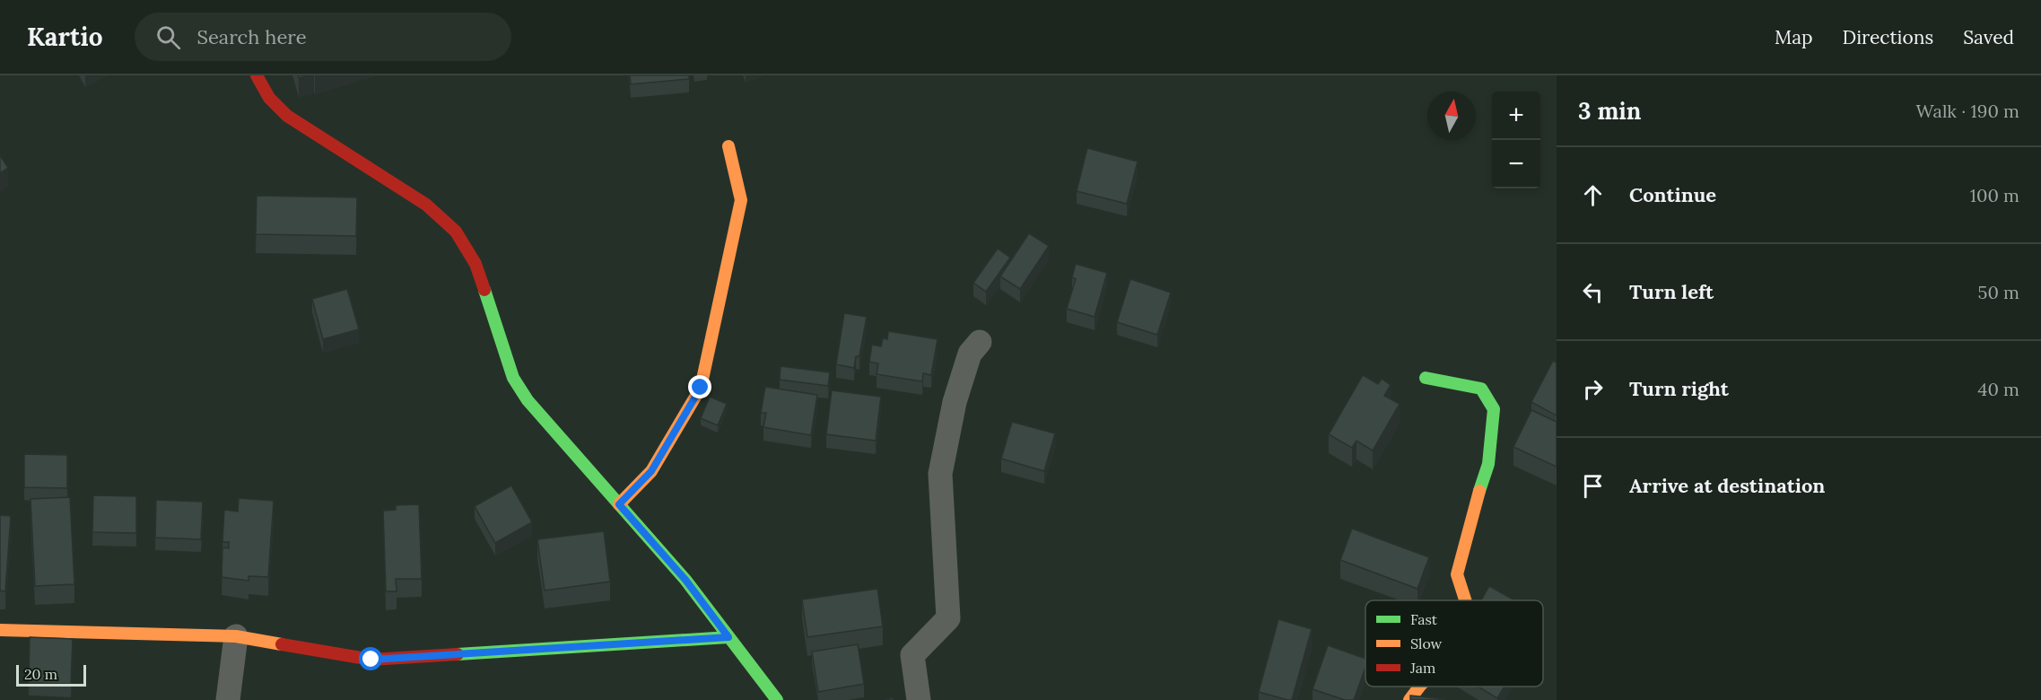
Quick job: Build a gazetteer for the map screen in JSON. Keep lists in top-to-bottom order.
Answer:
{
  "legend": ["Fast", "Slow", "Jam"],
  "scale_bar": "20 m",
  "north": "top",
  "page": {
    "header": "Kartio",
    "search": "Search here",
    "nav": ["Map", "Directions", "Saved"],
    "heading": ["3 min", "Walk · 190 m"],
    "map_buttons": ["+", "−"],
    "list": [
      ["Continue", "100 m"],
      ["Turn left", "50 m"],
      ["Turn right", "40 m"],
      "Arrive at destination"
    ],
    "scale": "20 m"
  }
}
